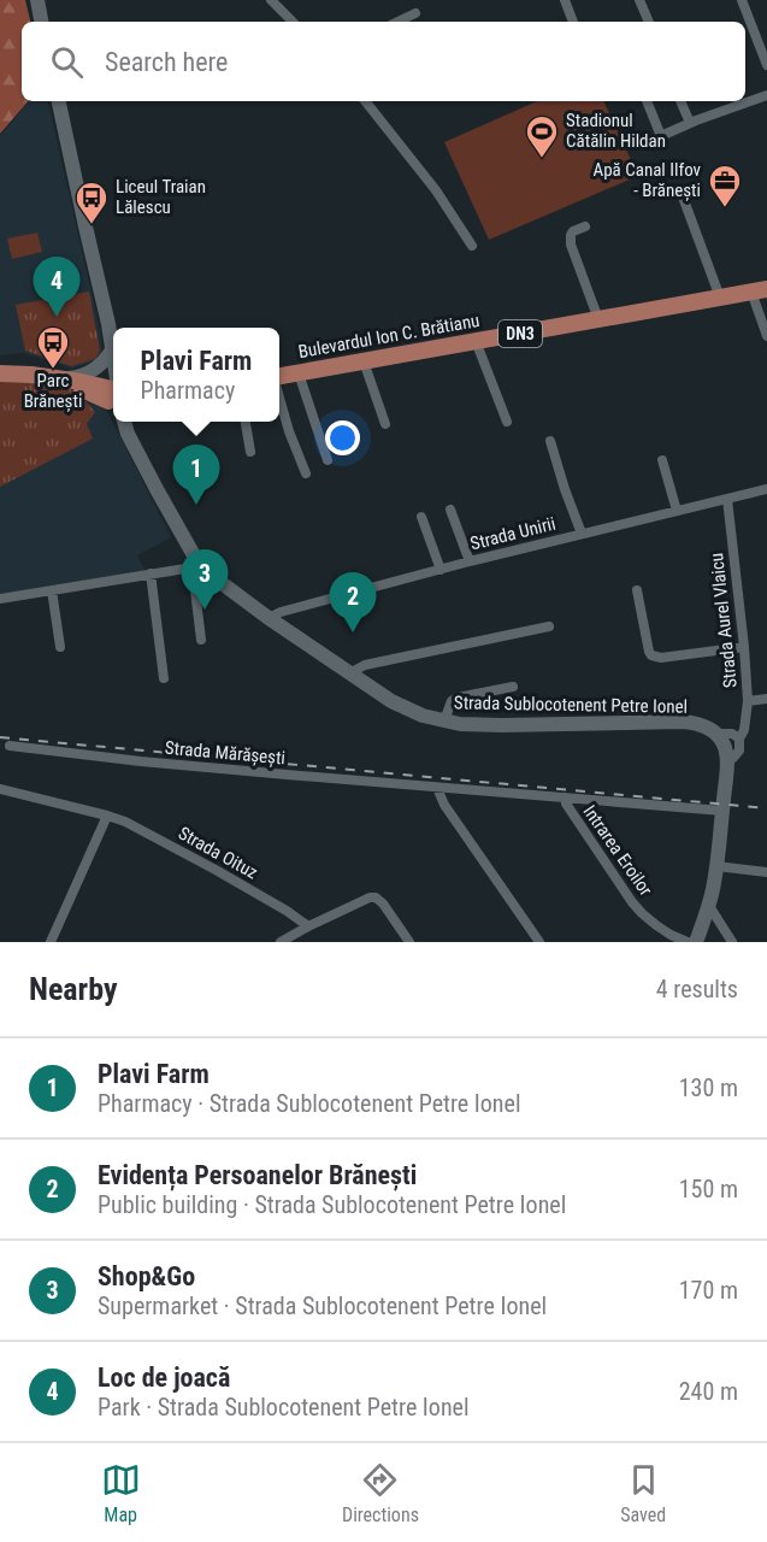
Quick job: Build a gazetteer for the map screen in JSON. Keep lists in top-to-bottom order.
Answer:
{
  "streets": {
    "main road": ["DN3", "Bulevardul Ion C. Brătianu", "Strada Sublocotenent Petre Ionel"],
    "street": [
      "Strada Unirii",
      "Strada Aurel Vlaicu",
      "Strada Mărășești",
      "Intrarea Eroilor",
      "Strada Oituz"
    ]
  },
  "crossings": [
    ["Strada Unirii", "Strada Aurel Vlaicu"],
    ["Strada Unirii", "Strada Sublocotenent Petre Ionel"],
    ["Strada Aurel Vlaicu", "Strada Sublocotenent Petre Ionel"],
    ["Strada Mărășești", "Intrarea Eroilor"]
  ],
  "places": {
    "sports": ["Stadionul Cătălin Hildan"],
    "office": ["Apă Canal Ilfov - Brănești"],
    "bus stop": ["Liceul Traian Lălescu", "Parc Brănești"]
  },
  "page": {
    "search": "Search here",
    "pins": [
      "4",
      "1",
      "3",
      "2"
    ],
    "popup": ["Plavi Farm", "Pharmacy"],
    "heading": ["Nearby", "4 results"],
    "list": [
      {
        "mark": "1",
        "name": "Plavi Farm",
        "note": "Pharmacy · Strada Sublocotenent Petre Ionel",
        "value": "130 m"
      },
      {
        "mark": "2",
        "name": "Evidența Persoanelor Brănești",
        "note": "Public building · Strada Sublocotenent Petre Ionel",
        "value": "150 m"
      },
      {
        "mark": "3",
        "name": "Shop&Go",
        "note": "Supermarket · Strada Sublocotenent Petre Ionel",
        "value": "170 m"
      },
      {
        "mark": "4",
        "name": "Loc de joacă",
        "note": "Park · Strada Sublocotenent Petre Ionel",
        "value": "240 m"
      }
    ],
    "nav": ["Map", "Directions", "Saved"]
  }
}
